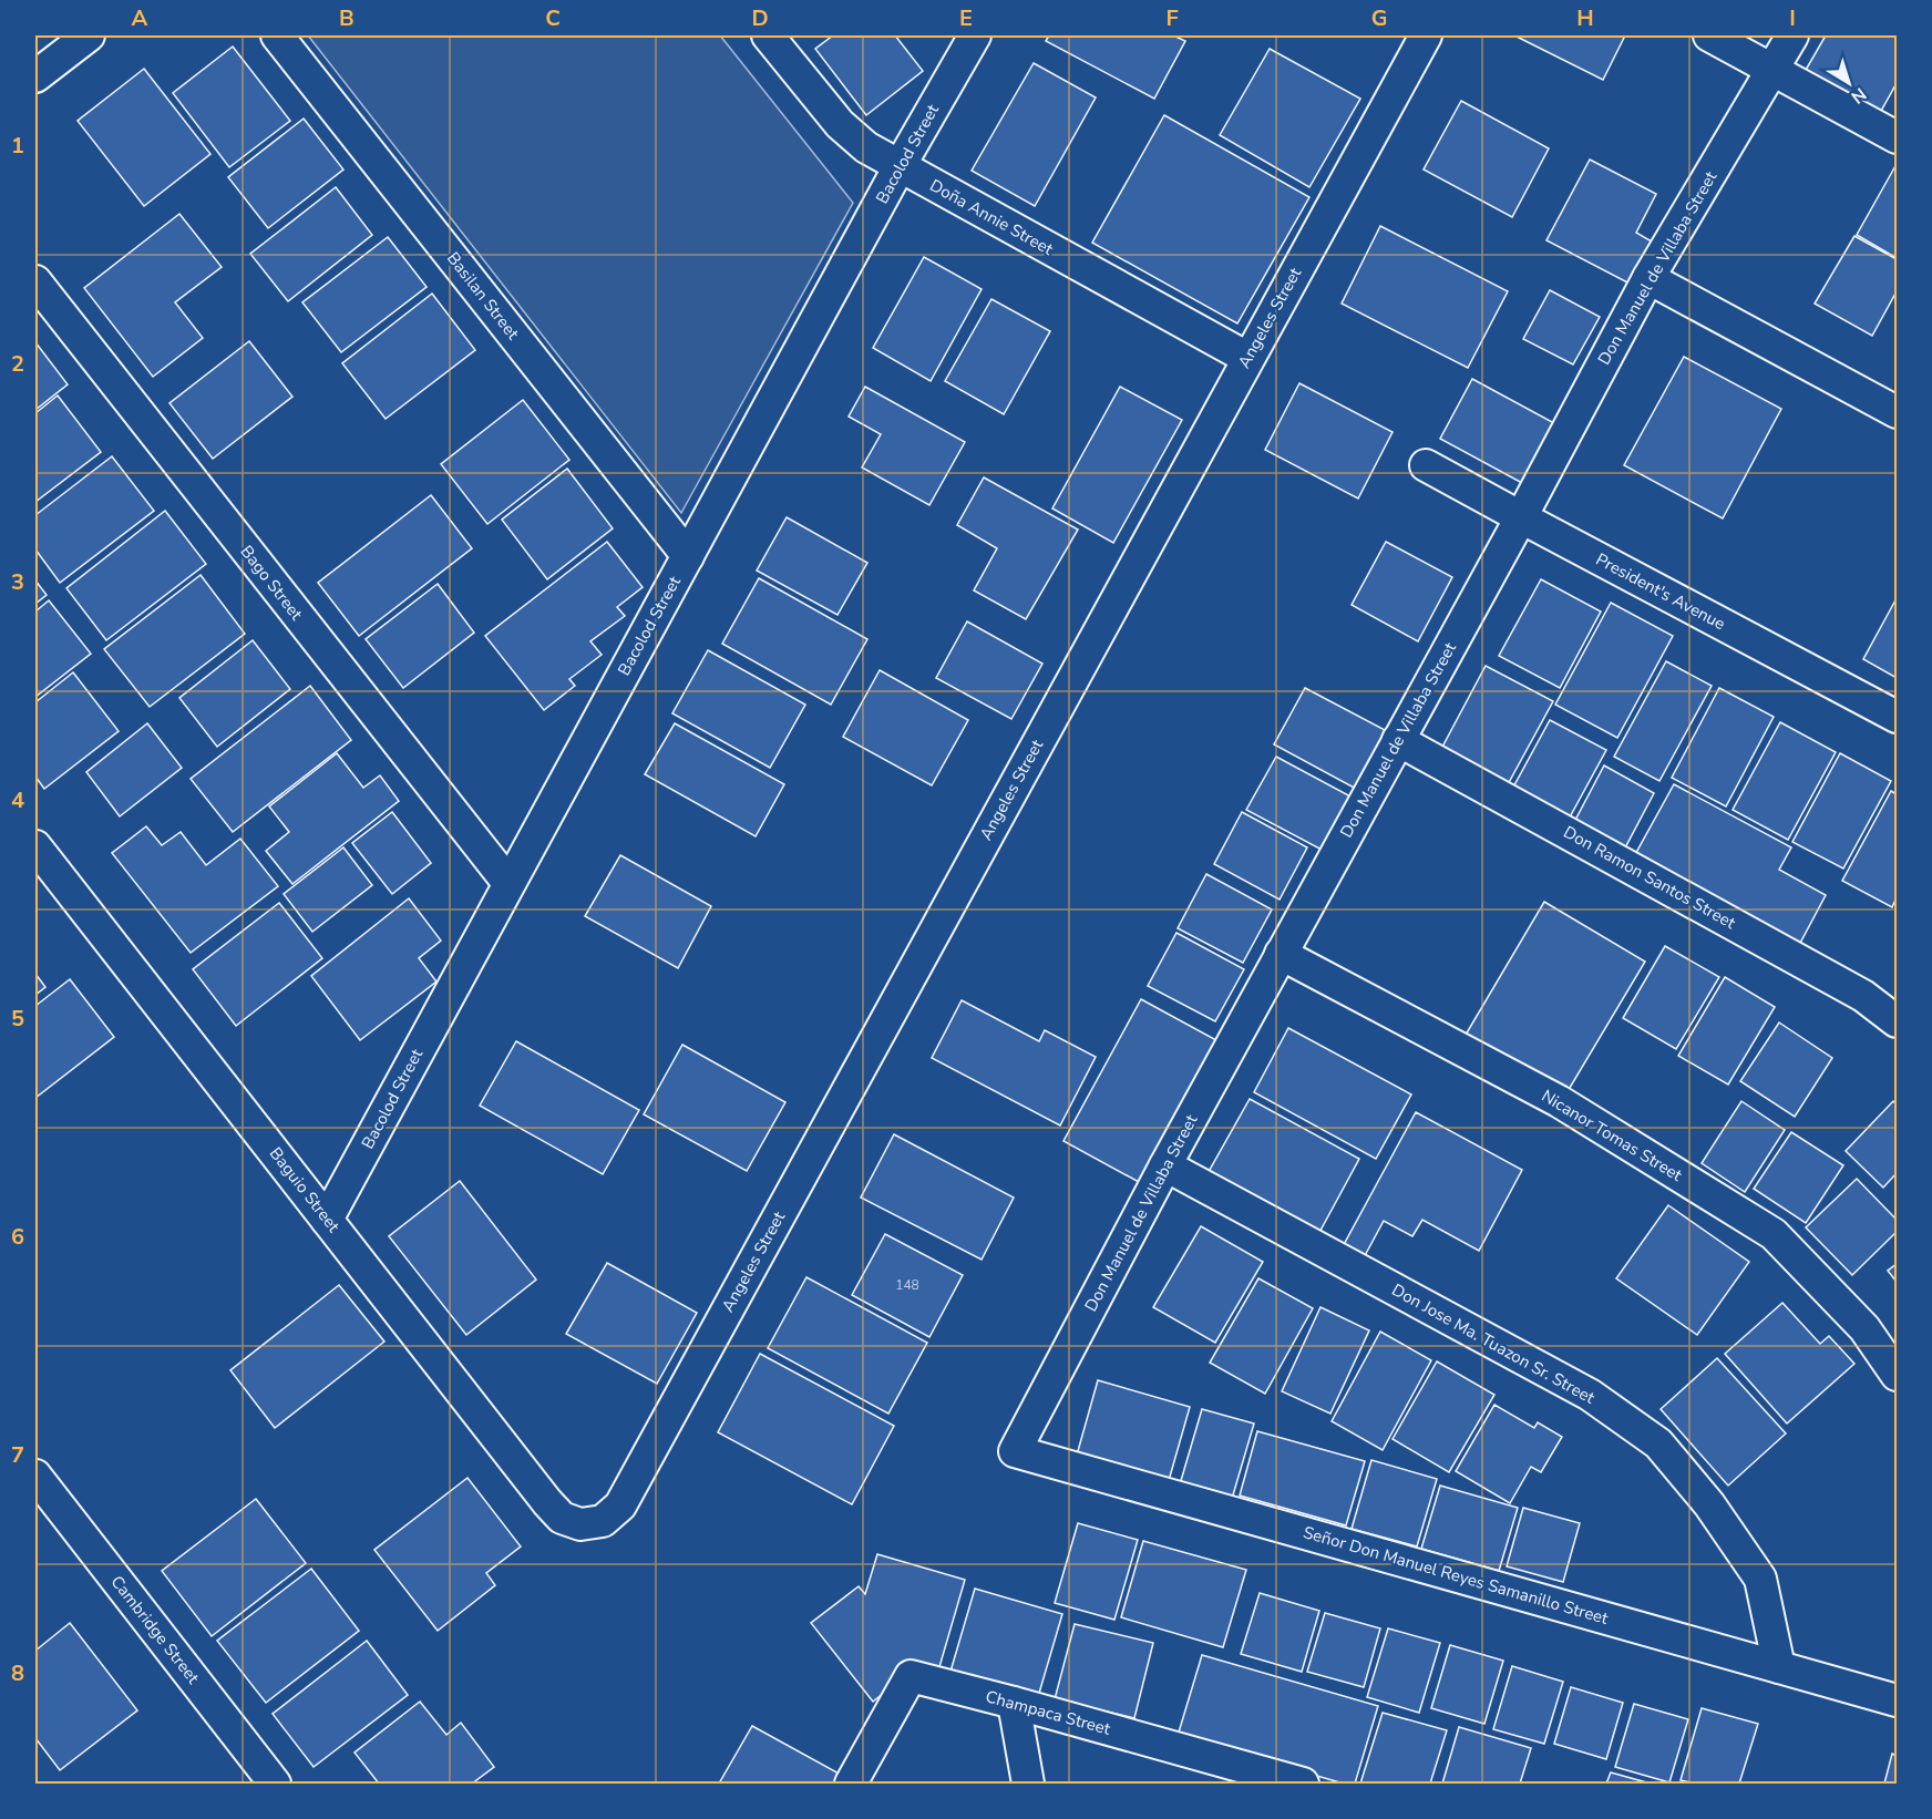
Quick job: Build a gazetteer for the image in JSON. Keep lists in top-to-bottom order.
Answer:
{
  "streets": {
    "street": [
      "Bacolod Street",
      "Doña Annie Street",
      "Don Manuel de Villaba Street",
      "Basilan Street",
      "Angeles Street",
      "Bago Street",
      "President's Avenue",
      "Don Ramon Santos Street",
      "Nicanor Tomas Street",
      "Baguio Street",
      "Don Jose Ma. Tuazon Sr. Street",
      "Señor Don Manuel Reyes Samanillo Street",
      "Cambridge Street",
      "Champaca Street"
    ]
  },
  "crossings": [
    ["Bacolod Street", "Doña Annie Street"],
    ["Bacolod Street", "Basilan Street"],
    ["Bacolod Street", "Bago Street"],
    ["Bacolod Street", "Baguio Street"],
    ["Doña Annie Street", "Angeles Street"],
    ["Don Manuel de Villaba Street", "President's Avenue"],
    ["Don Manuel de Villaba Street", "Don Ramon Santos Street"],
    ["Don Manuel de Villaba Street", "Nicanor Tomas Street"],
    ["Don Manuel de Villaba Street", "Don Jose Ma. Tuazon Sr. Street"],
    ["Don Manuel de Villaba Street", "Señor Don Manuel Reyes Samanillo Street"],
    ["Angeles Street", "Baguio Street"],
    ["Don Jose Ma. Tuazon Sr. Street", "Señor Don Manuel Reyes Samanillo Street"]
  ],
  "house_numbers": ["148"],
  "north": "bottom right",
  "grid": {
    "columns": [
      "A",
      "B",
      "C",
      "D",
      "E",
      "F",
      "G",
      "H",
      "I"
    ],
    "rows": [
      "1",
      "2",
      "3",
      "4",
      "5",
      "6",
      "7",
      "8"
    ]
  }
}
